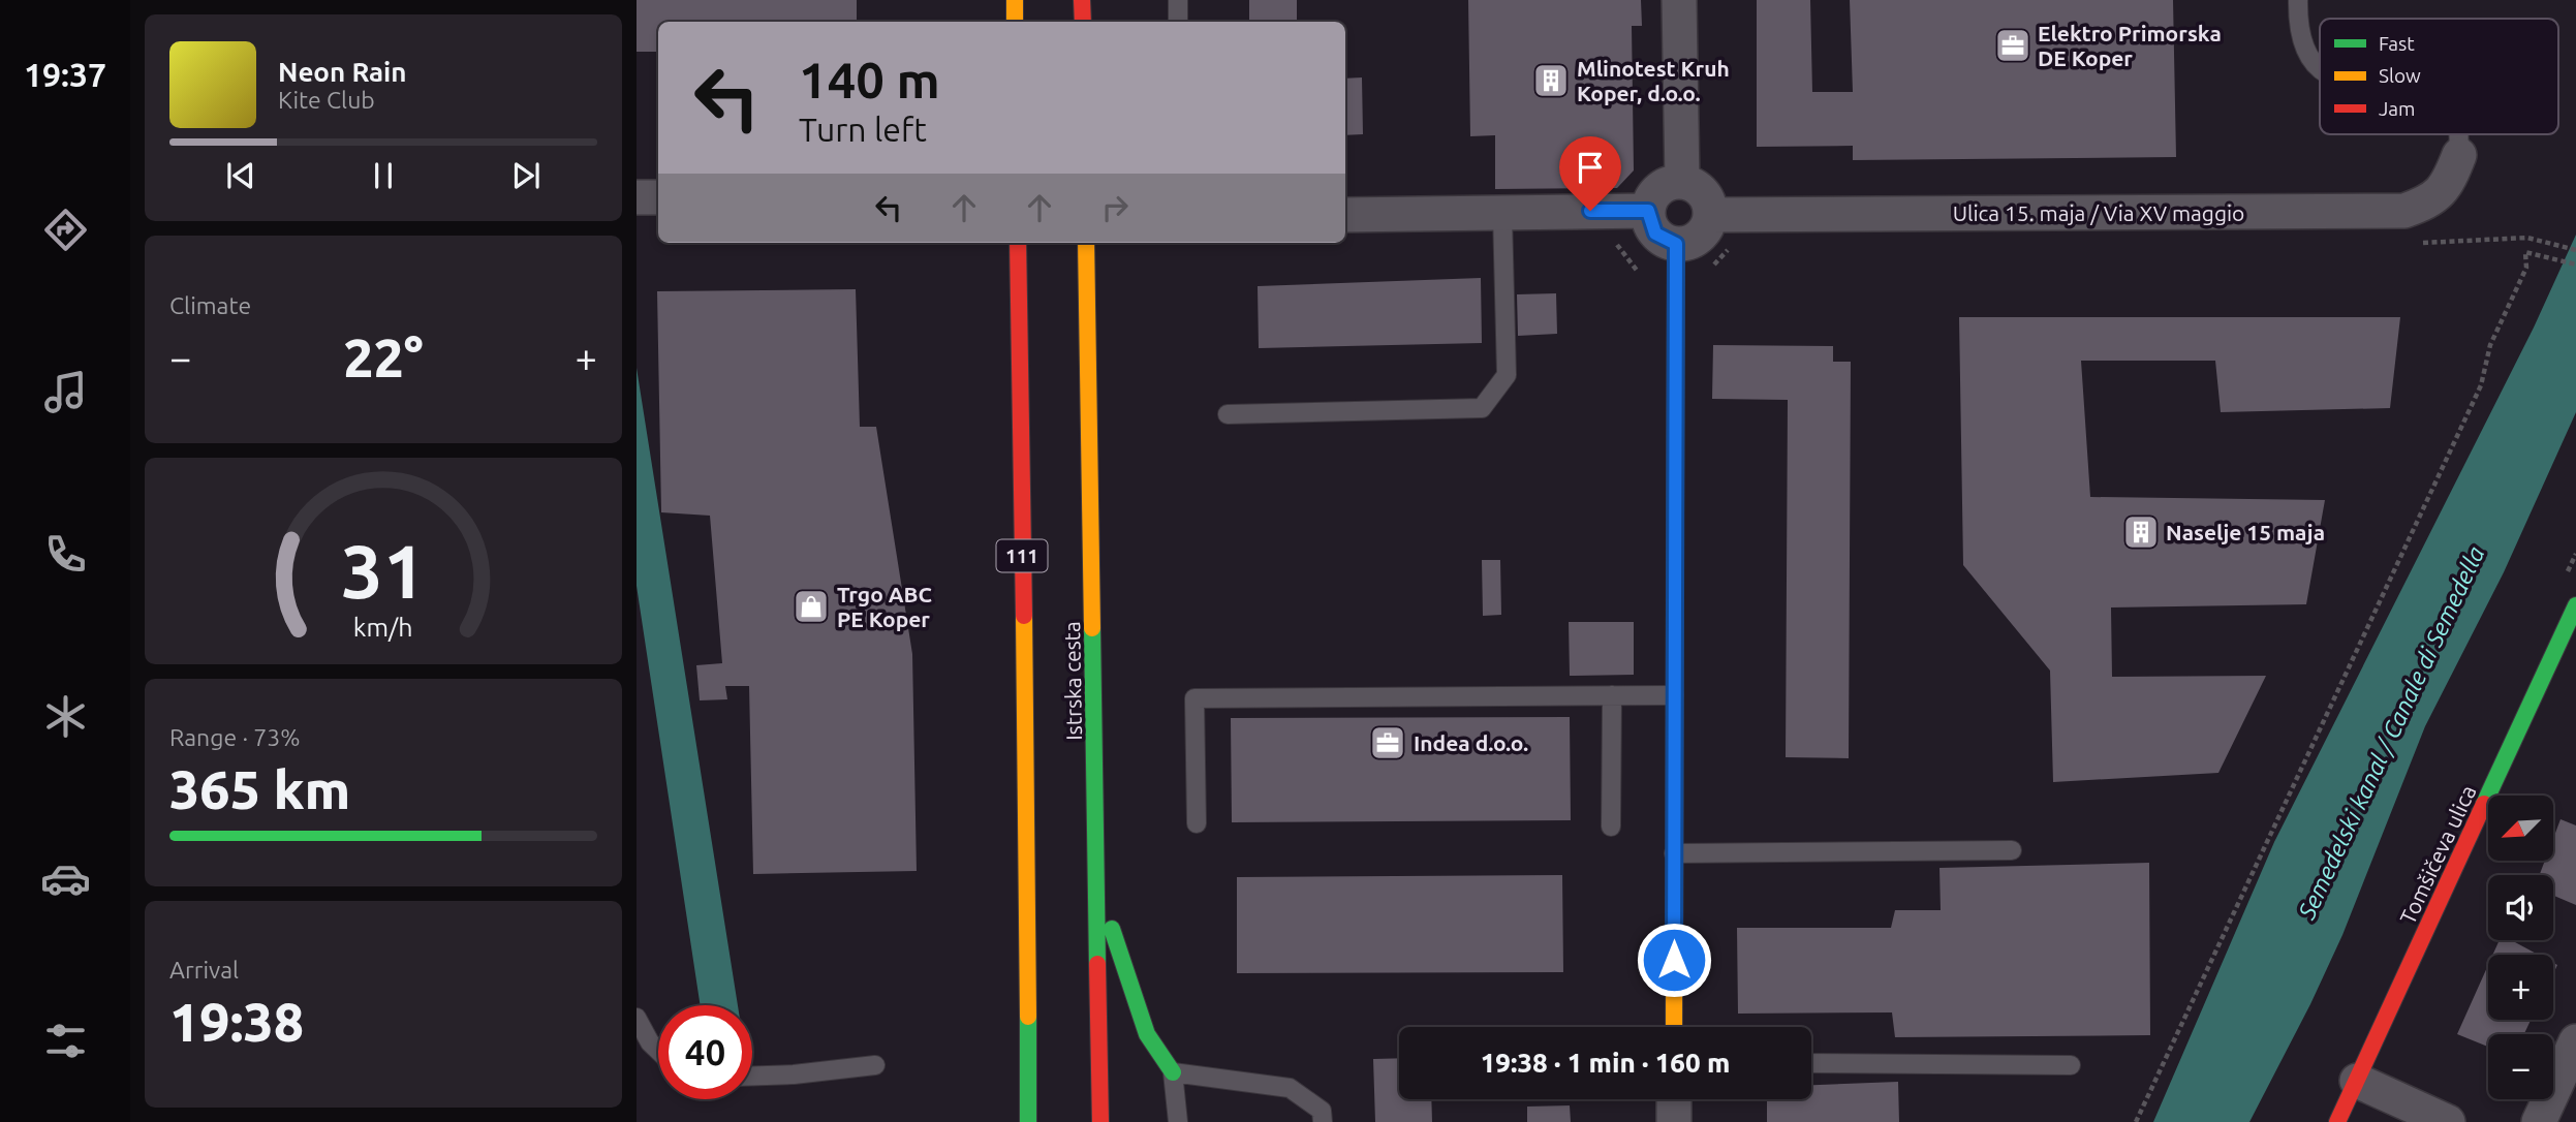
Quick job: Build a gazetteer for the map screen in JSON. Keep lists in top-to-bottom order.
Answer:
{
  "streets": {
    "main road": ["111", "Istrska cesta", "Tomšičeva ulica"],
    "street": ["Ulica 15. maja / Via XV maggio"]
  },
  "water": ["Semedelski kanal / Canale di Semedella"],
  "places": {
    "office": ["Elektro Primorska DE Koper", "Indea d.o.o."],
    "building": ["Mlinotest Kruh Koper, d.o.o.", "Naselje 15 maja"],
    "shop": ["Trgo ABC PE Koper"]
  },
  "legend": ["Fast", "Slow", "Jam"],
  "north": "bottom left",
  "page": {
    "tabs": "19:37",
    "turn": ["140 m", "Turn left"],
    "song": ["Neon Rain", "Kite Club"],
    "tile": [
      "Climate",
      ["Range · 73%", "365 km"],
      ["Arrival", "19:38"]
    ],
    "heat": ["−", "22°", "+"],
    "map_buttons": ["+", "−"],
    "limit": "40",
    "trip": "19:38 · 1 min · 160 m",
    "gauge": ["31", "km/h"]
  }
}
